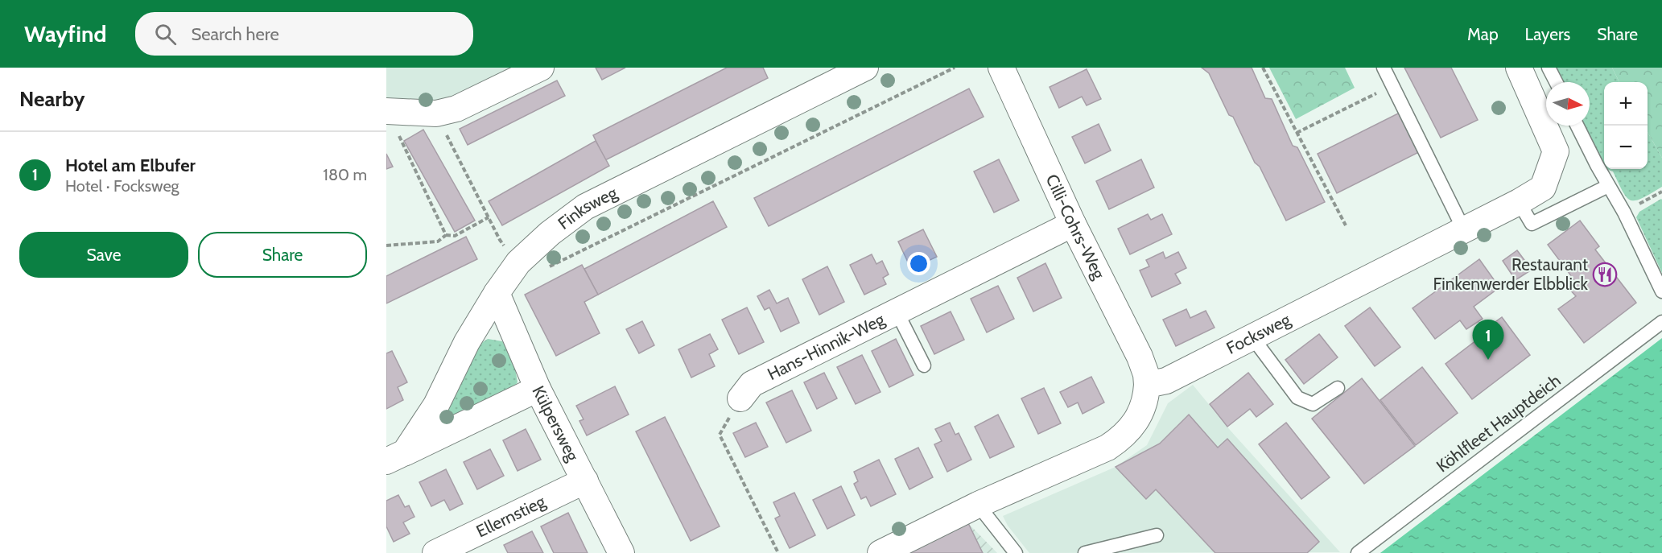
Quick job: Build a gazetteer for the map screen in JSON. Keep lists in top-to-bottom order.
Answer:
{
  "streets": {
    "street": [
      "Finksweg",
      "Cilli-Cohrs-Weg",
      "Focksweg",
      "Hans-Hinnik-Weg",
      "Külpersweg",
      "Ellernstieg"
    ],
    "lane": ["Köhlfleet Hauptdeich"]
  },
  "crossings": [
    ["Finksweg", "Külpersweg"],
    ["Cilli-Cohrs-Weg", "Focksweg"],
    ["Cilli-Cohrs-Weg", "Hans-Hinnik-Weg"],
    ["Külpersweg", "Ellernstieg"]
  ],
  "places": {
    "restaurant": ["Restaurant Finkenwerder Elbblick"]
  },
  "north": "right",
  "page": {
    "header": "Wayfind",
    "search": "Search here",
    "nav": ["Map", "Layers", "Share"],
    "heading": "Nearby",
    "map_buttons": ["+", "−"],
    "list": [
      {
        "mark": "1",
        "name": "Hotel am Elbufer",
        "note": "Hotel · Focksweg",
        "value": "180 m"
      }
    ],
    "buttons": ["Save", "Share"],
    "pins": "1"
  }
}
